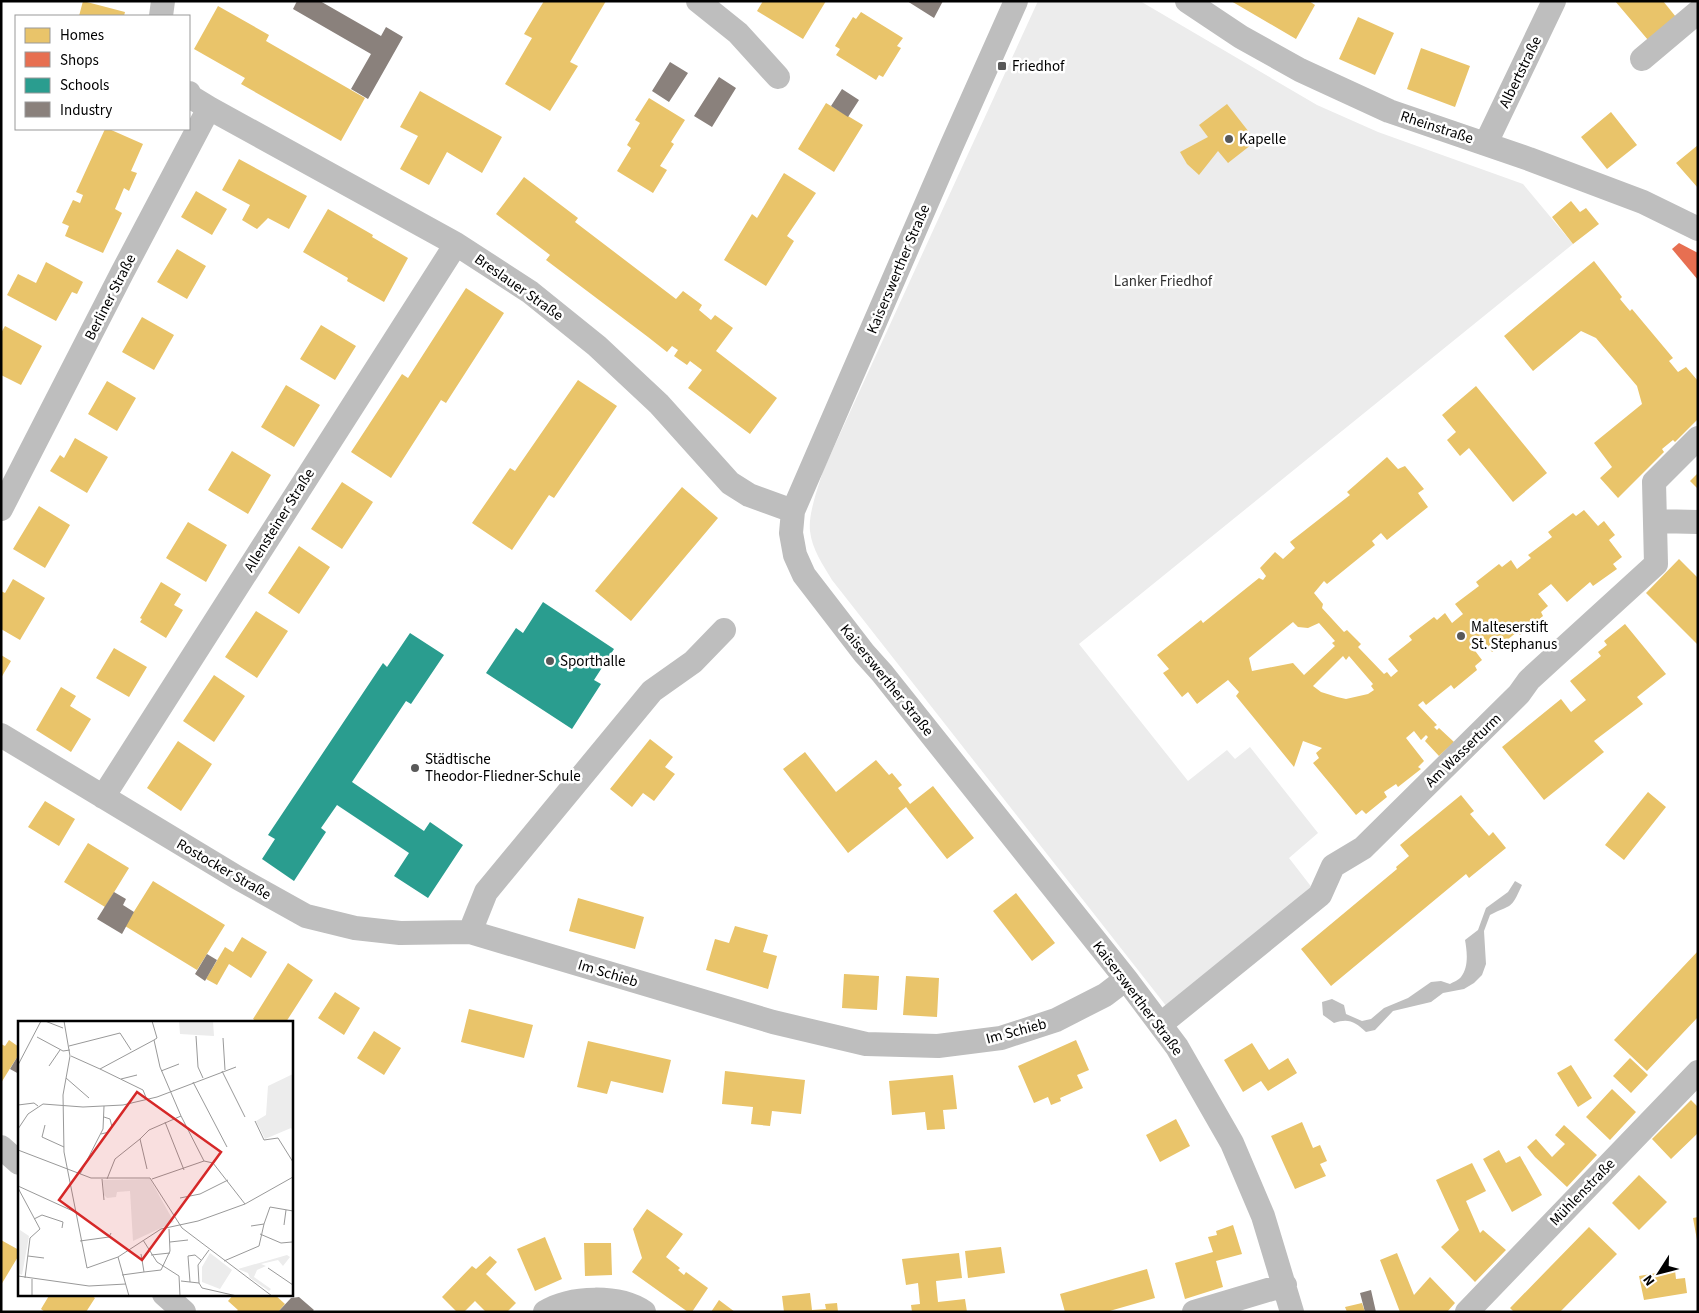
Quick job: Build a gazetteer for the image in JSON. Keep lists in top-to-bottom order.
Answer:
{
  "streets": {
    "street": [
      "Albertstraße",
      "Rheinstraße",
      "Kaiserswerther Straße",
      "Breslauer Straße",
      "Berliner Straße",
      "Allensteiner Straße",
      "Am Wasserturm",
      "Rostocker Straße",
      "Im Schieb",
      "Mühlenstraße"
    ]
  },
  "crossings": [
    ["Albertstraße", "Rheinstraße"],
    ["Kaiserswerther Straße", "Breslauer Straße"],
    ["Kaiserswerther Straße", "Am Wasserturm"],
    ["Kaiserswerther Straße", "Im Schieb"],
    ["Breslauer Straße", "Berliner Straße"],
    ["Breslauer Straße", "Allensteiner Straße"],
    ["Allensteiner Straße", "Rostocker Straße"],
    ["Rostocker Straße", "Im Schieb"]
  ],
  "parks": ["Lanker Friedhof"],
  "places": {
    "transit": ["Friedhof"],
    "other": [
      "Kapelle",
      "Malteserstift St. Stephanus",
      "Sporthalle",
      "Städtische Theodor-Fliedner-Schule"
    ]
  },
  "legend": [
    "Homes",
    "Shops",
    "Schools",
    "Industry"
  ],
  "north": "bottom left"
}
